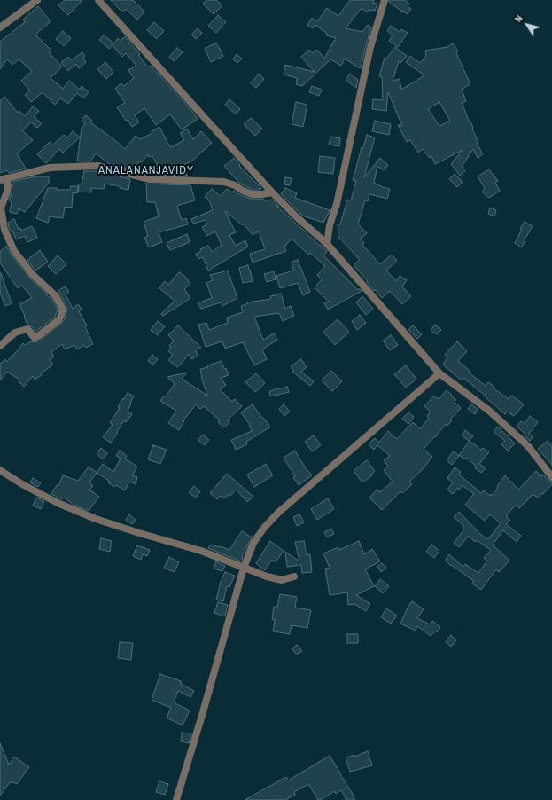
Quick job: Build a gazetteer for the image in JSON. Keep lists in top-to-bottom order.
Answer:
{
  "districts": ["ANALANANJAVIDY"],
  "north": "top left"
}
